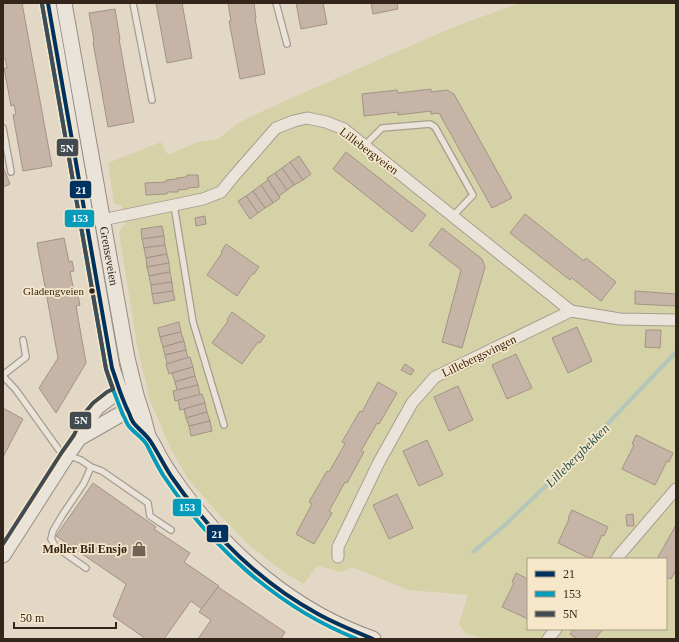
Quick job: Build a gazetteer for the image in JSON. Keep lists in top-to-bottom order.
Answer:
{
  "streets": {
    "main road": ["Grenseveien"],
    "street": ["Lillebergveien", "Lillebergsvingen"]
  },
  "crossings": [
    ["Lillebergveien", "Grenseveien"],
    ["Lillebergveien", "Lillebergsvingen"]
  ],
  "water": ["Lillebergbekken"],
  "places": {
    "other": ["Gladengveien"],
    "shop": ["Møller Bil Ensjø"]
  },
  "lines": ["transit line 21", "transit line 153", "transit line 5N"],
  "legend": ["21", "153", "5N"],
  "scale_bar": "50 m"
}
